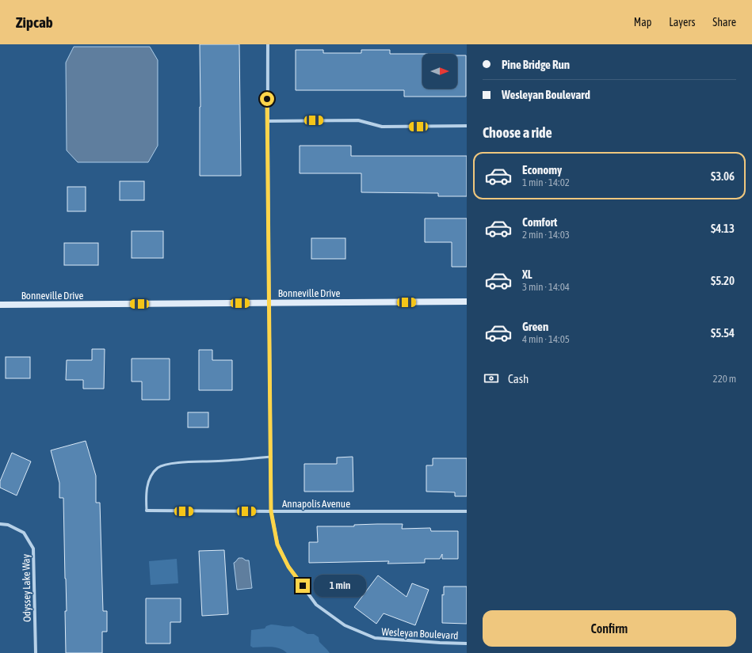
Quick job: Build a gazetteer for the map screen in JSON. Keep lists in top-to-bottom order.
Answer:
{
  "streets": {
    "street": [
      "Bonneville Drive",
      "Annapolis Avenue",
      "Odyssey Lake Way",
      "Wesleyan Boulevard"
    ]
  },
  "crossings": [
    ["Bonneville Drive", "Wesleyan Boulevard"],
    ["Annapolis Avenue", "Wesleyan Boulevard"]
  ],
  "north": "right",
  "page": {
    "header": "Zipcab",
    "nav": ["Map", "Layers", "Share"],
    "banner": ["Pine Bridge Run", "Wesleyan Boulevard"],
    "heading": "Choose a ride",
    "list": [
      {
        "name": "Economy",
        "note": "1 min · 14:02",
        "value": "$3.06"
      },
      {
        "name": "Comfort",
        "note": "2 min · 14:03",
        "value": "$4.13"
      },
      {
        "name": "XL",
        "note": "3 min · 14:04",
        "value": "$5.20"
      },
      {
        "name": "Green",
        "note": "4 min · 14:05",
        "value": "$5.54"
      }
    ],
    "pay": ["Cash", "220 m"],
    "bubble": "1 min",
    "buttons": "Confirm"
  }
}
